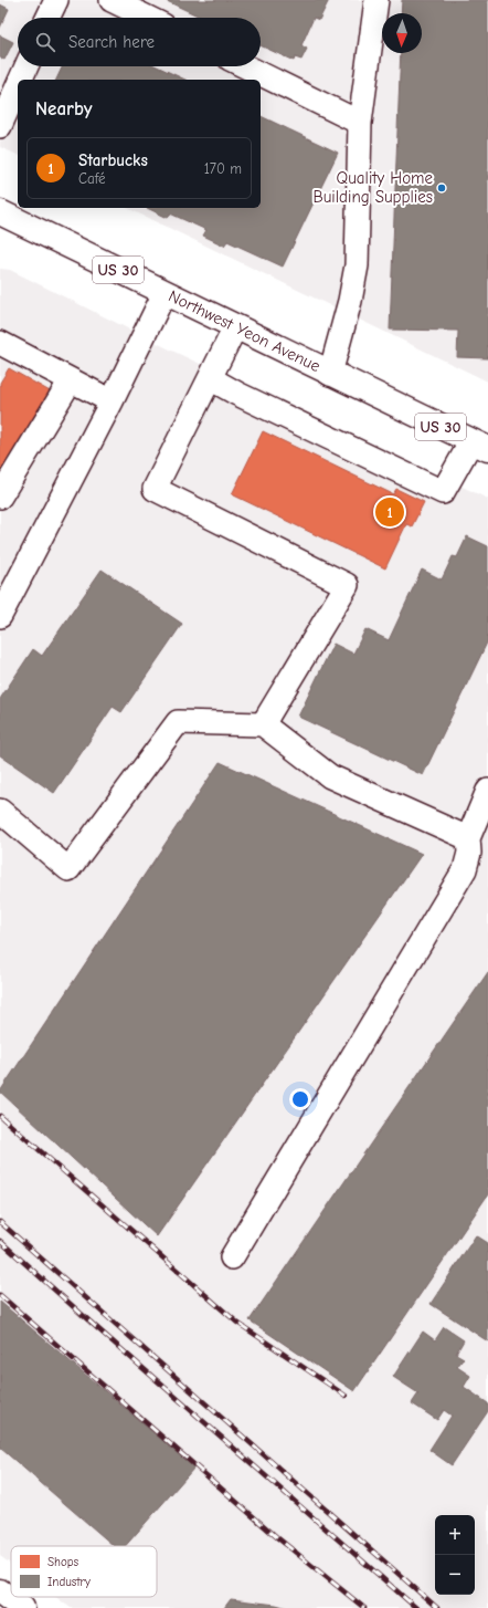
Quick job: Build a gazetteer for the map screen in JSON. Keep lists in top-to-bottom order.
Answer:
{
  "streets": {
    "main road": ["US 30", "Northwest Yeon Avenue"]
  },
  "places": ["Quality Home Building Supplies"],
  "legend": ["Shops", "Industry"],
  "north": "bottom",
  "page": {
    "search": "Search here",
    "heading": "Nearby",
    "list": [
      {
        "mark": "1",
        "name": "Starbucks",
        "note": "Café",
        "value": "170 m"
      }
    ],
    "pins": "1",
    "map_buttons": ["+", "−"]
  }
}
